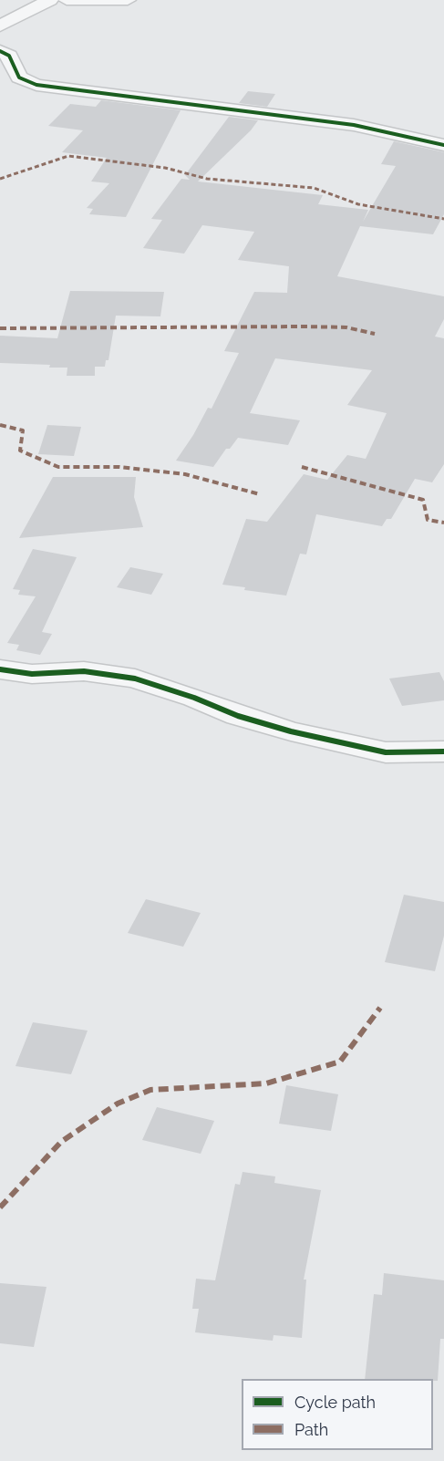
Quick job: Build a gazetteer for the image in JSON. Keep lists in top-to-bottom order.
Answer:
{
  "legend": ["Cycle path", "Path"]
}
